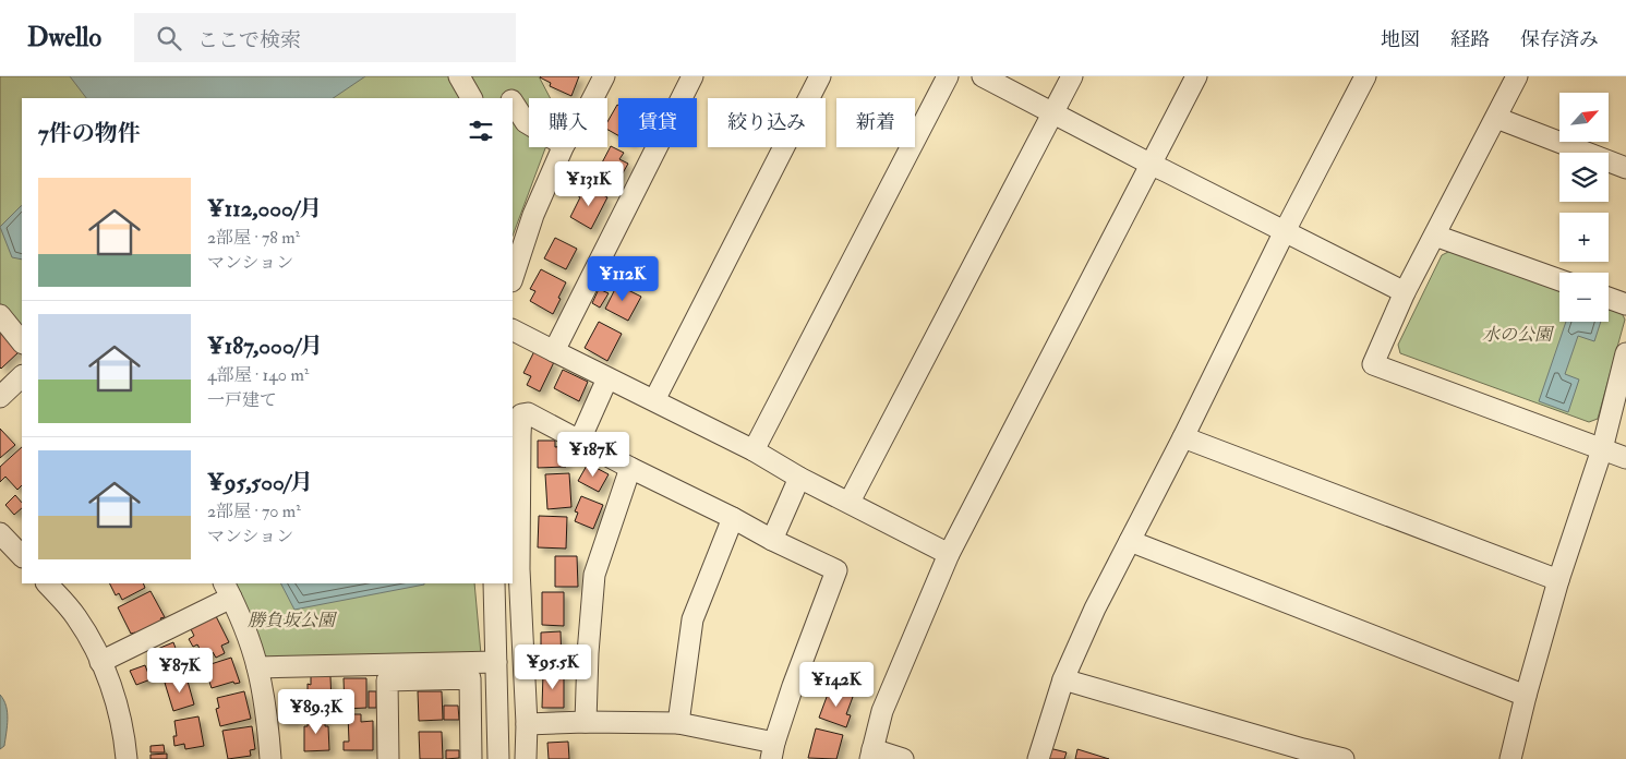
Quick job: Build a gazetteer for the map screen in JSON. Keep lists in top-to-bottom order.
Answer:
{
  "parks": ["水の公園", "勝負坂公園"],
  "north": "top right",
  "page": {
    "header": "Dwello",
    "search": "ここで検索",
    "nav": ["地図", "経路", "保存済み"],
    "map_buttons": ["+", "−"],
    "chip": [
      "購入",
      "賃貸",
      "絞り込み",
      "新着"
    ],
    "heading": "7件の物件",
    "price": [
      "¥131K",
      "¥112K",
      "¥187K",
      "¥95.5K",
      "¥87K",
      "¥142K",
      "¥89.3K"
    ],
    "list": [
      {
        "name": "¥112,000/月",
        "note": "2部屋 · 78 m² · マンション"
      },
      {
        "name": "¥187,000/月",
        "note": "4部屋 · 140 m² · 一戸建て"
      },
      {
        "name": "¥95,500/月",
        "note": "2部屋 · 70 m² · マンション"
      }
    ]
  }
}
